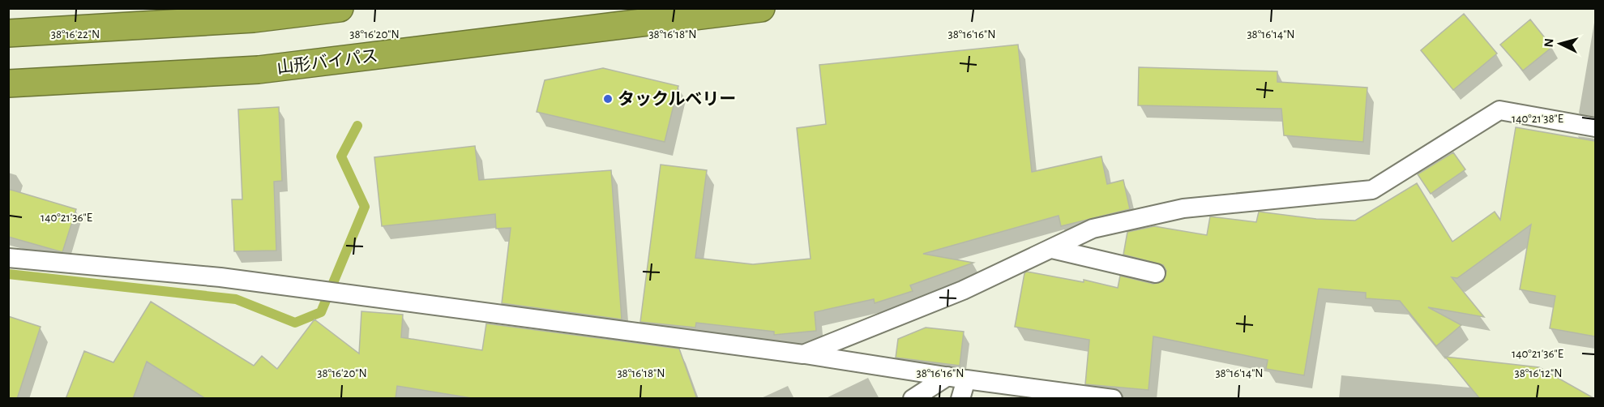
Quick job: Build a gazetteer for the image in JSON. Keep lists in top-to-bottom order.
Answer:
{
  "streets": {
    "highway": ["山形バイパス"]
  },
  "places": ["タックルベリー"],
  "north": "left",
  "coordinates": [
    "38°16'22\"N",
    "38°16'20\"N",
    "38°16'18\"N",
    "38°16'16\"N",
    "38°16'14\"N",
    "140°21'38\"E",
    "140°21'36\"E",
    "38°16'12\"N"
  ]
}
